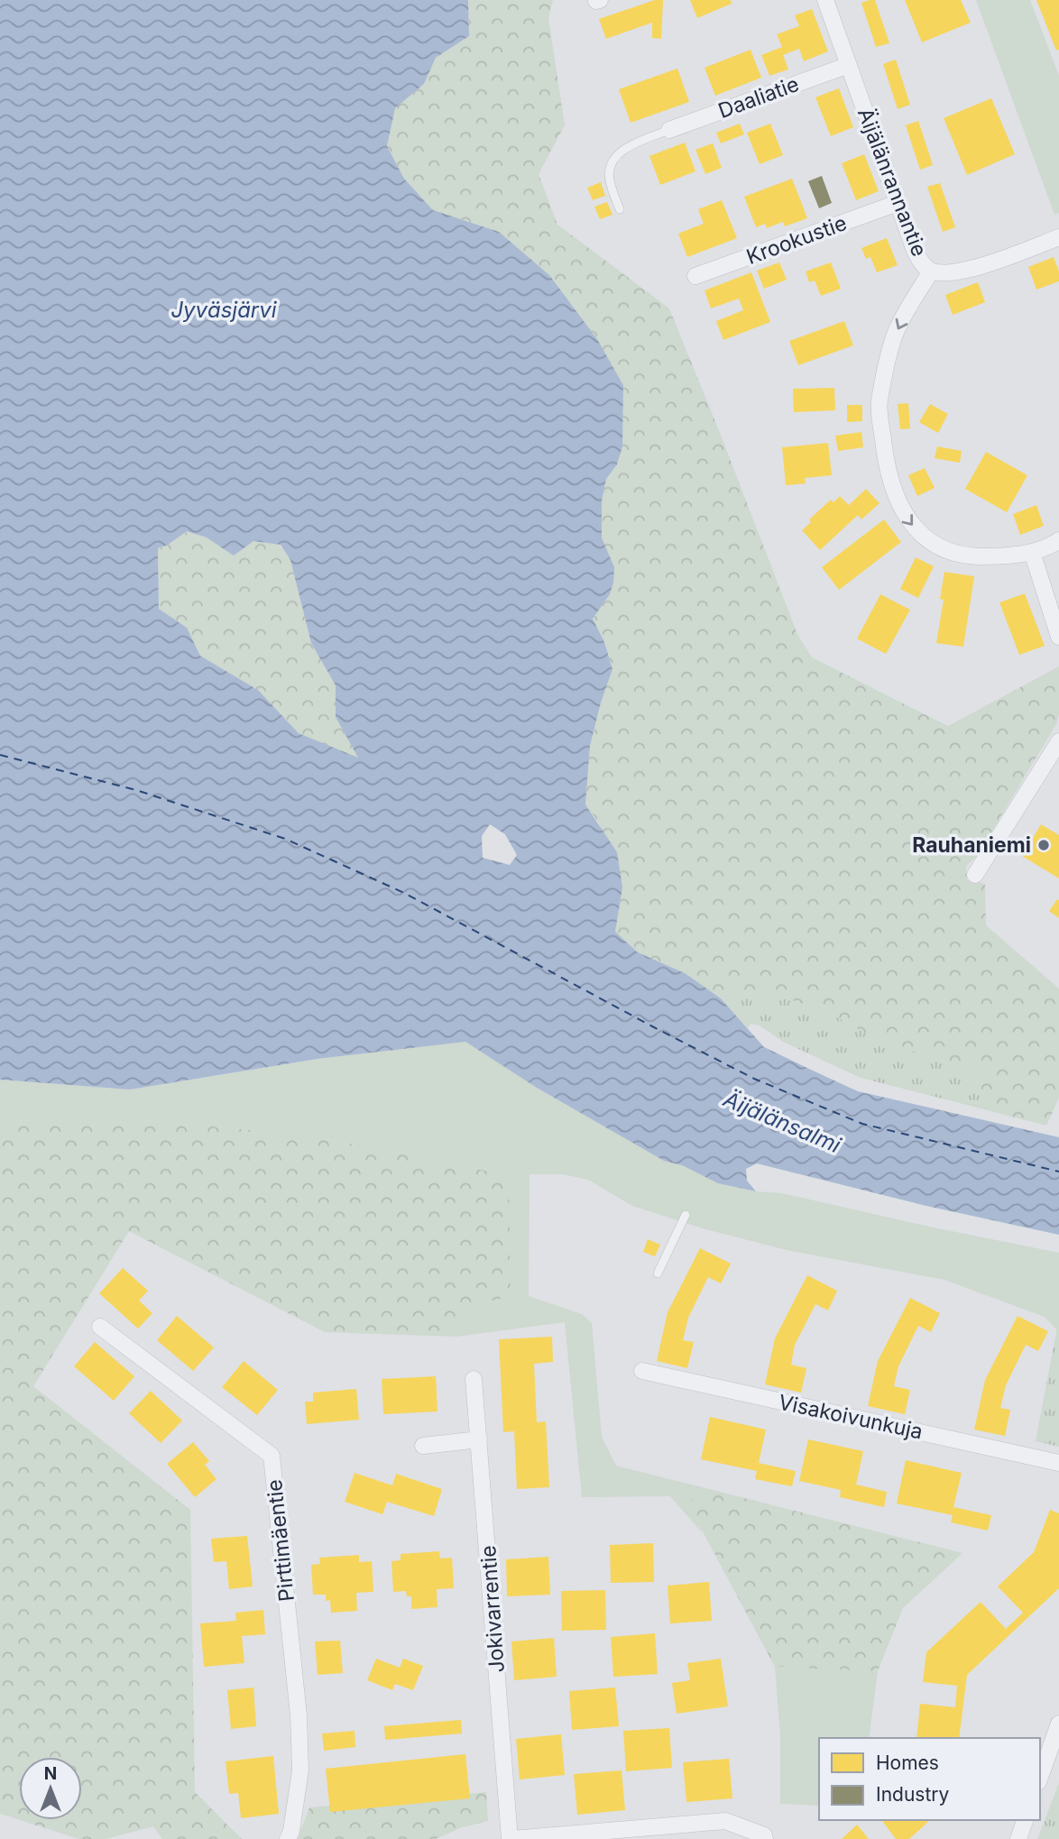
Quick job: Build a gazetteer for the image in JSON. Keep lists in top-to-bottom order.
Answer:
{
  "streets": {
    "street": [
      "Daaliatie",
      "Äijälänrannantie",
      "Krookustie",
      "Visakoivunkuja",
      "Pirttimäentie",
      "Jokivarrentie"
    ]
  },
  "crossings": [
    ["Daaliatie", "Äijälänrannantie"],
    ["Äijälänrannantie", "Krookustie"]
  ],
  "water": ["Jyväsjärvi", "Äijälänsalmi"],
  "places": ["Rauhaniemi"],
  "legend": ["Homes", "Industry"],
  "north": "top"
}
